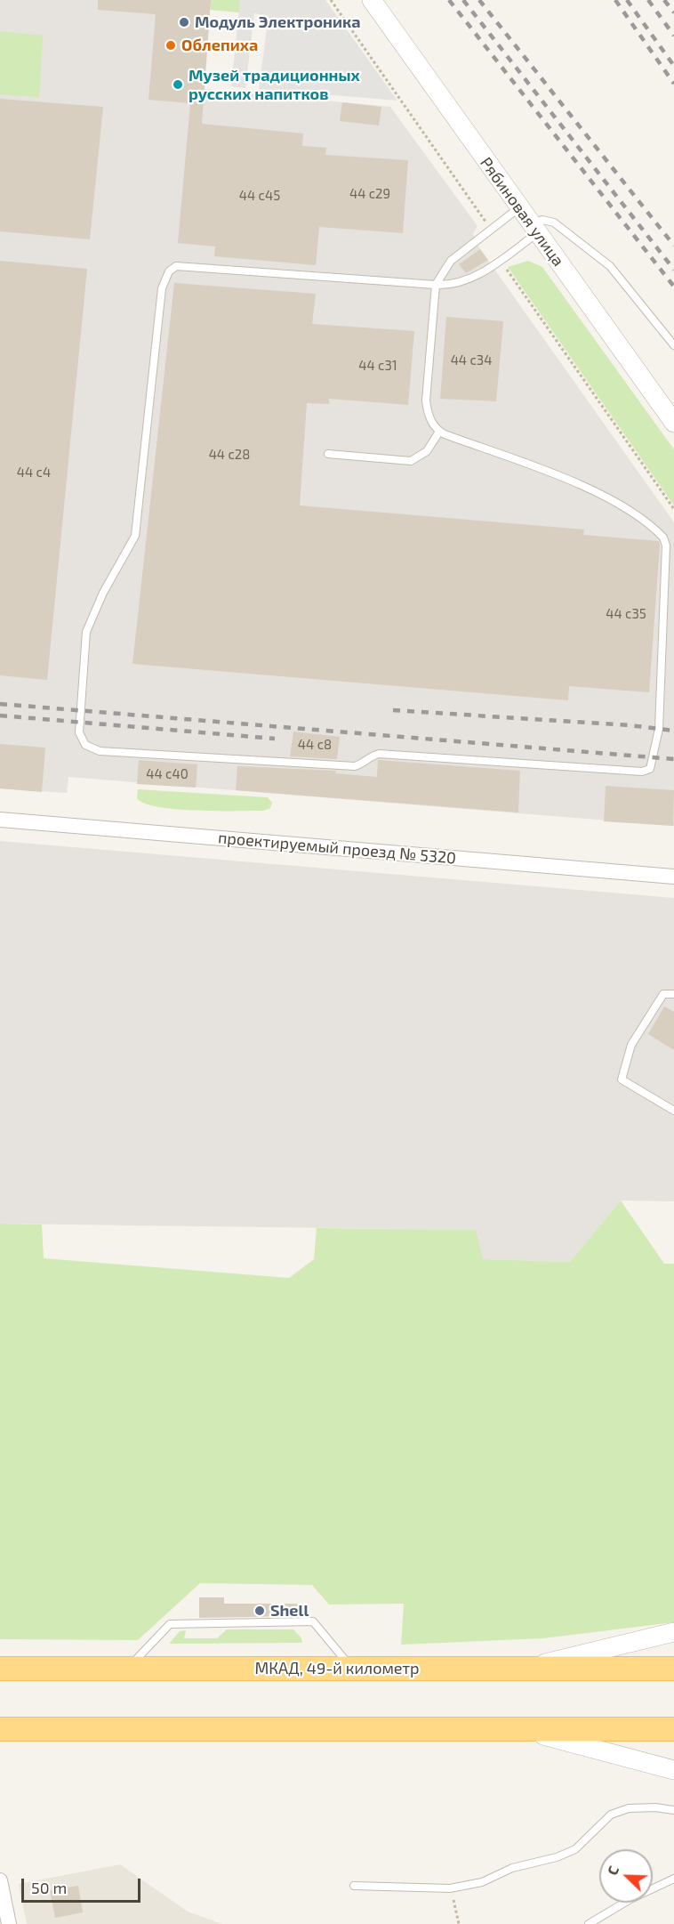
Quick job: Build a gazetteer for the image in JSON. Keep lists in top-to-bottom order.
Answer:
{
  "streets": {
    "highway": ["МКАД, 49-й километр"],
    "street": ["Рябиновая улица", "проектируемый проезд № 5320"]
  },
  "places": [
    "Модуль Электроника",
    "Облепиха",
    "Музей традиционных русских напитков",
    "Shell"
  ],
  "house_numbers": [
    "44 с29",
    "44 с45",
    "44 с34",
    "44 с31",
    "44 с28",
    "44 с4",
    "44 с35",
    "44 с8",
    "44 с40"
  ],
  "scale_bar": "50 m",
  "north": "top left"
}
